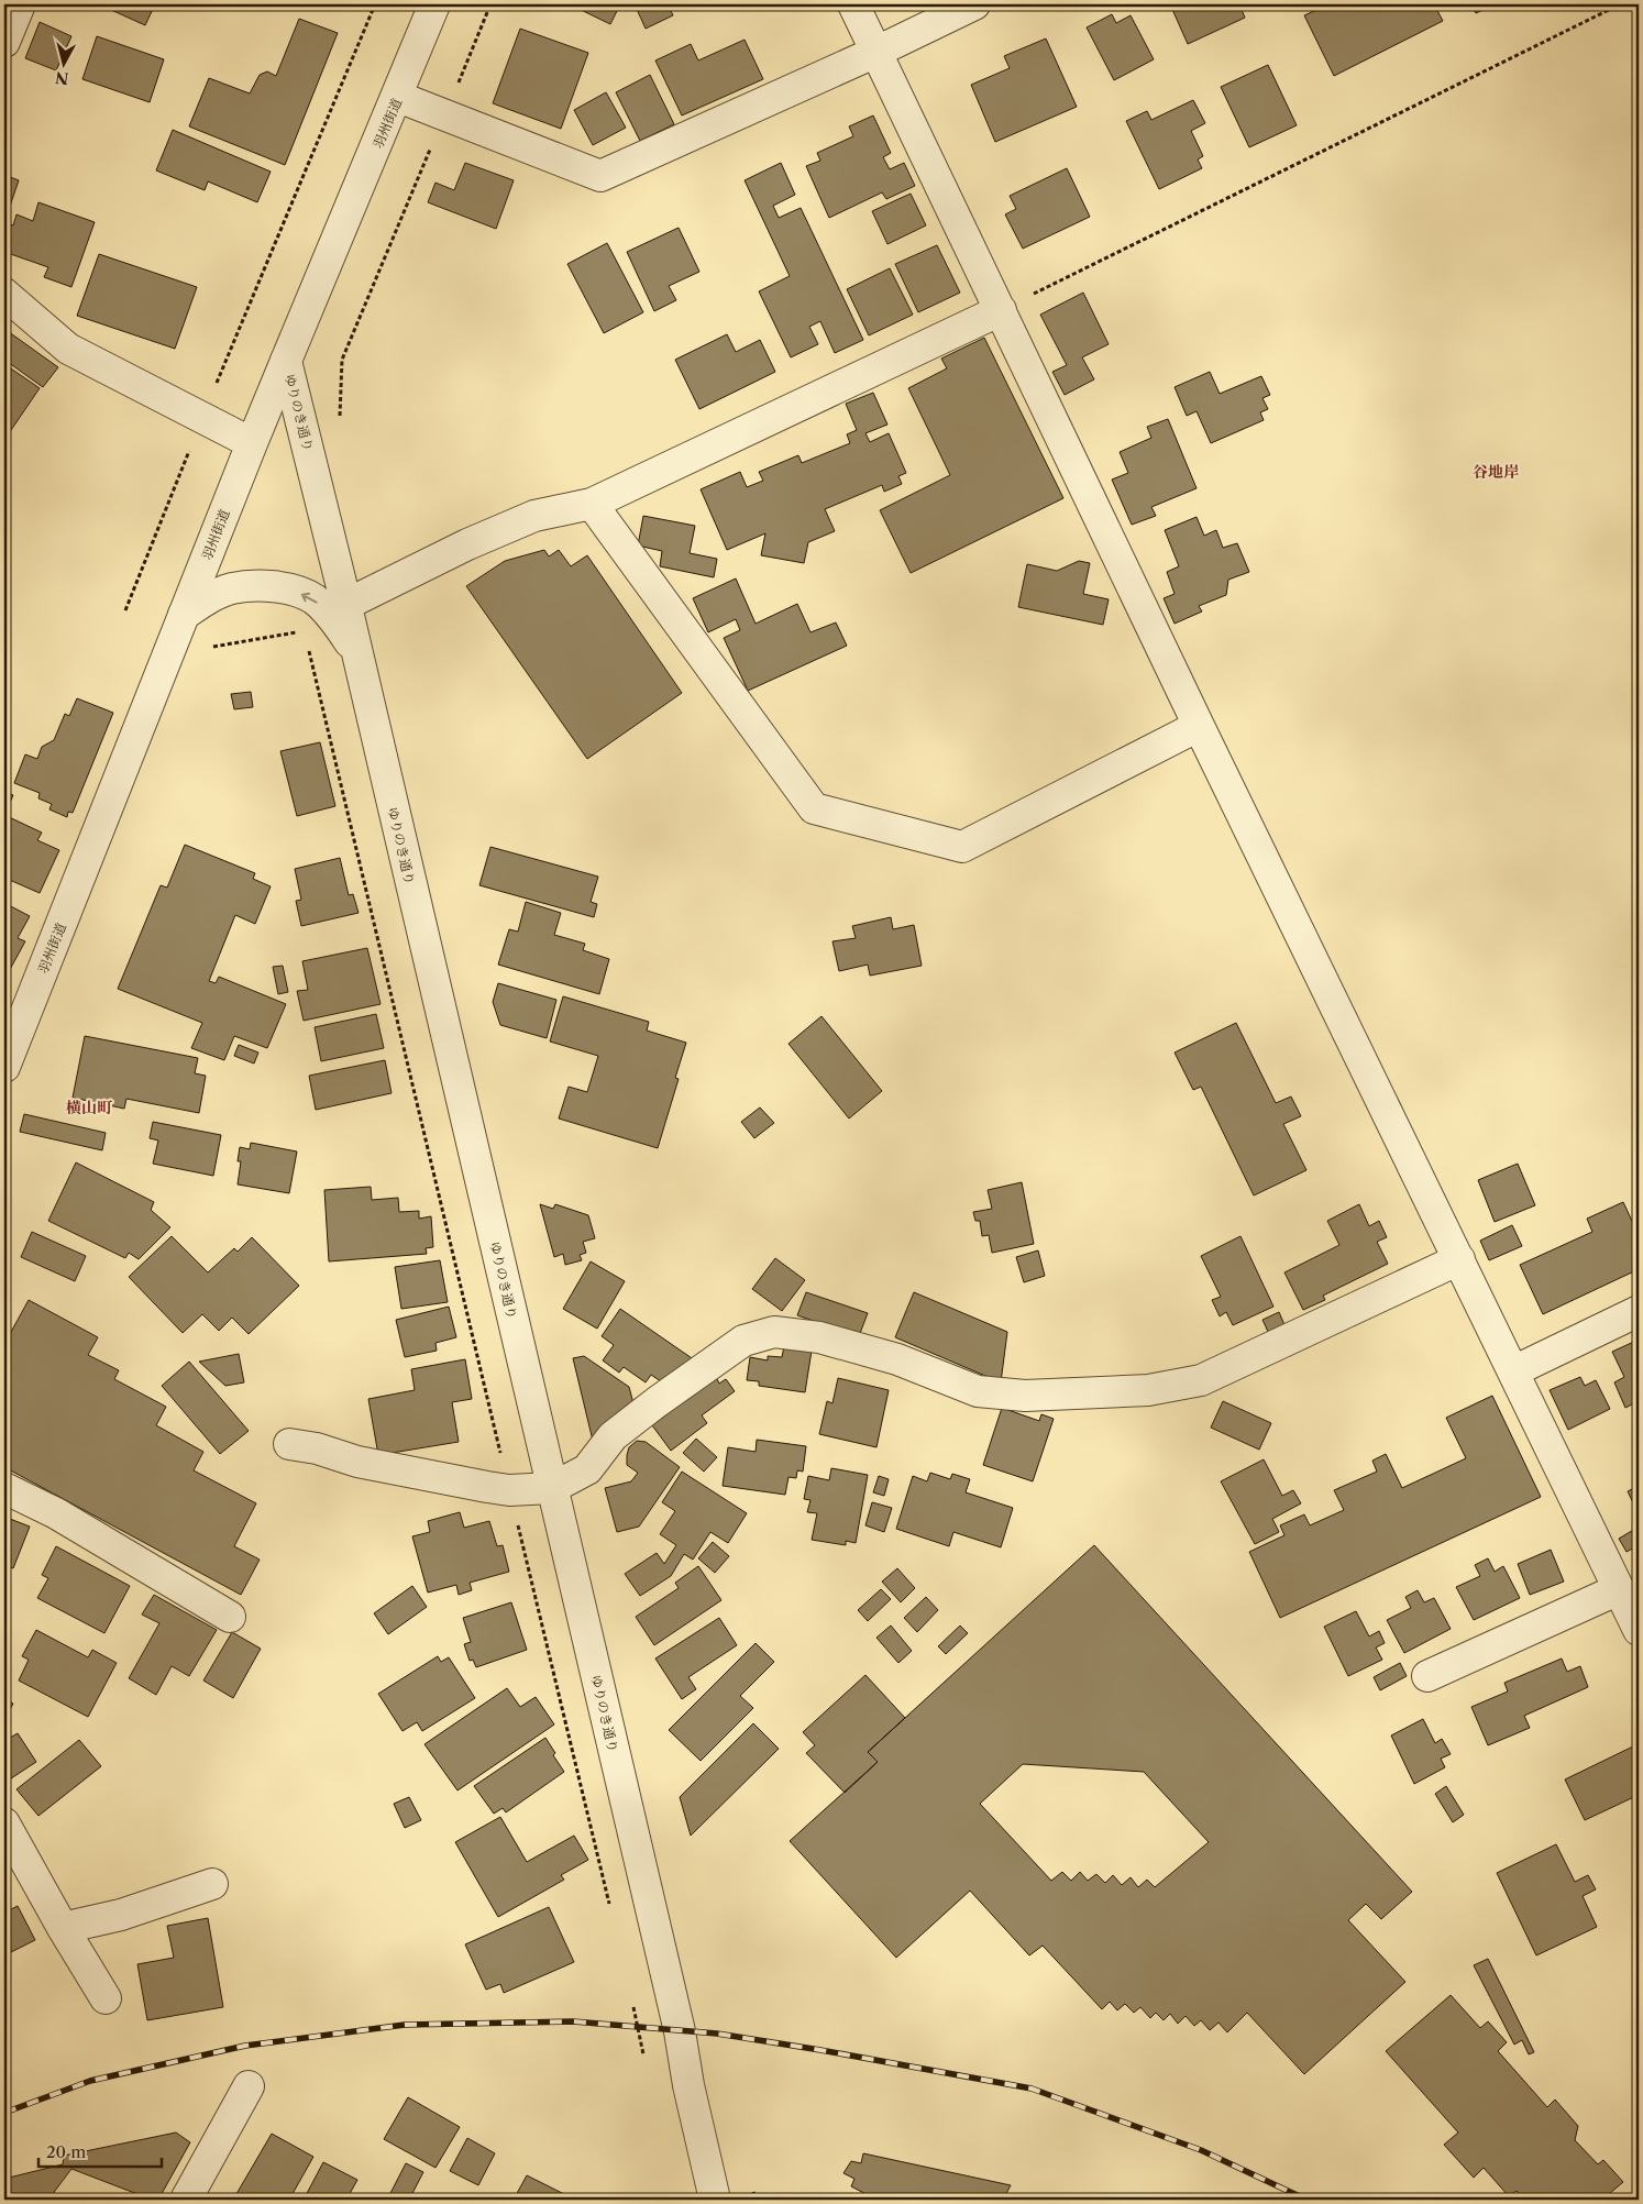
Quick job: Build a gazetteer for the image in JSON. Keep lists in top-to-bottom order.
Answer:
{
  "streets": {
    "street": ["羽州街道", "ゆりのき通り"]
  },
  "crossings": [
    ["羽州街道", "ゆりのき通り"]
  ],
  "districts": ["谷地岸", "横山町"],
  "scale_bar": "20 m",
  "north": "bottom"
}
